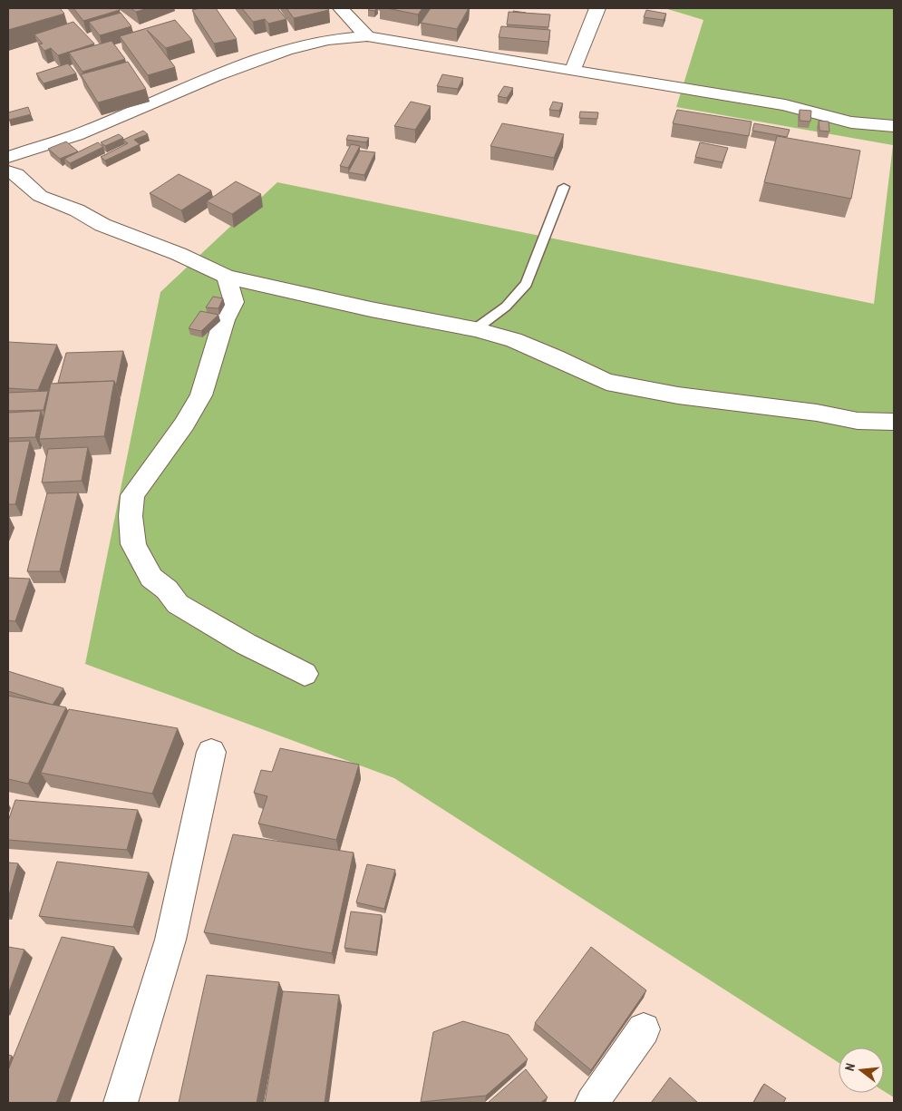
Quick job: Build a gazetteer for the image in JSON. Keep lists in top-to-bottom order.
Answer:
{
  "north": "left"
}
